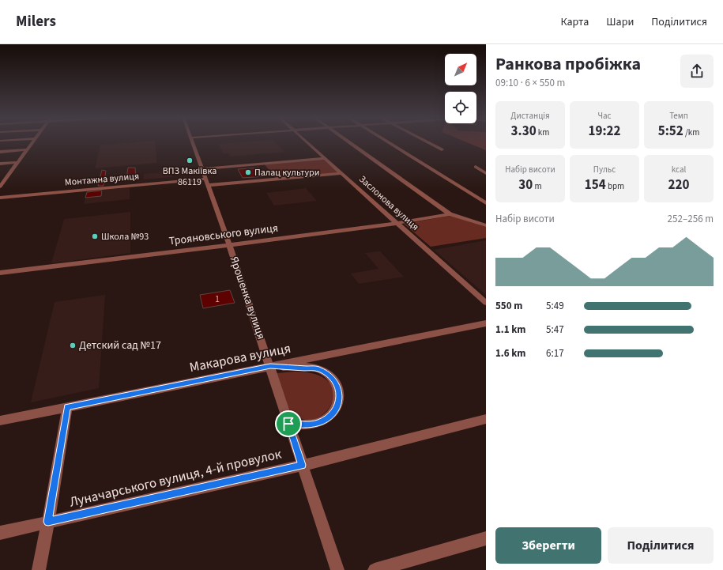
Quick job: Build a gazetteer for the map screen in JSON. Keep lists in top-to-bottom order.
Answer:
{
  "streets": {
    "street": [
      "Монтажна вулиця",
      "Заслонова вулиця",
      "Трояновського вулиця",
      "Ярошенка вулиця",
      "Макарова вулиця",
      "Луначарського вулиця, 4-й провулок"
    ]
  },
  "crossings": [
    ["Монтажна вулиця", "Заслонова вулиця"],
    ["Монтажна вулиця", "Ярошенка вулиця"],
    ["Заслонова вулиця", "Трояновського вулиця"],
    ["Трояновського вулиця", "Ярошенка вулиця"],
    ["Ярошенка вулиця", "Макарова вулиця"],
    ["Ярошенка вулиця", "Луначарського вулиця, 4-й провулок"]
  ],
  "places": [
    "ВПЗ Макіївка 86119",
    "Палац культури",
    "Школа №93",
    "Детский сад №17"
  ],
  "house_numbers": ["1"],
  "north": "top right",
  "page": {
    "header": "Milers",
    "nav": ["Карта", "Шари", "Поділитися"],
    "heading": ["Ранкова пробіжка", "09:10 · 6 × 550 m"],
    "stats": [
      ["Дистанція", "3.30 km"],
      ["Час", "19:22"],
      ["Темп", "5:52 /km"],
      ["Набір висоти", "30 m"],
      ["Пульс", "154 bpm"],
      ["kcal", "220"]
    ],
    "chart": ["Набір висоти", "252–256 m"],
    "list": [
      {
        "name": "550 m",
        "note": "5:49"
      },
      {
        "name": "1.1 km",
        "note": "5:47"
      },
      {
        "name": "1.6 km",
        "note": "6:17"
      }
    ],
    "buttons": ["Зберегти", "Поділитися"]
  }
}
